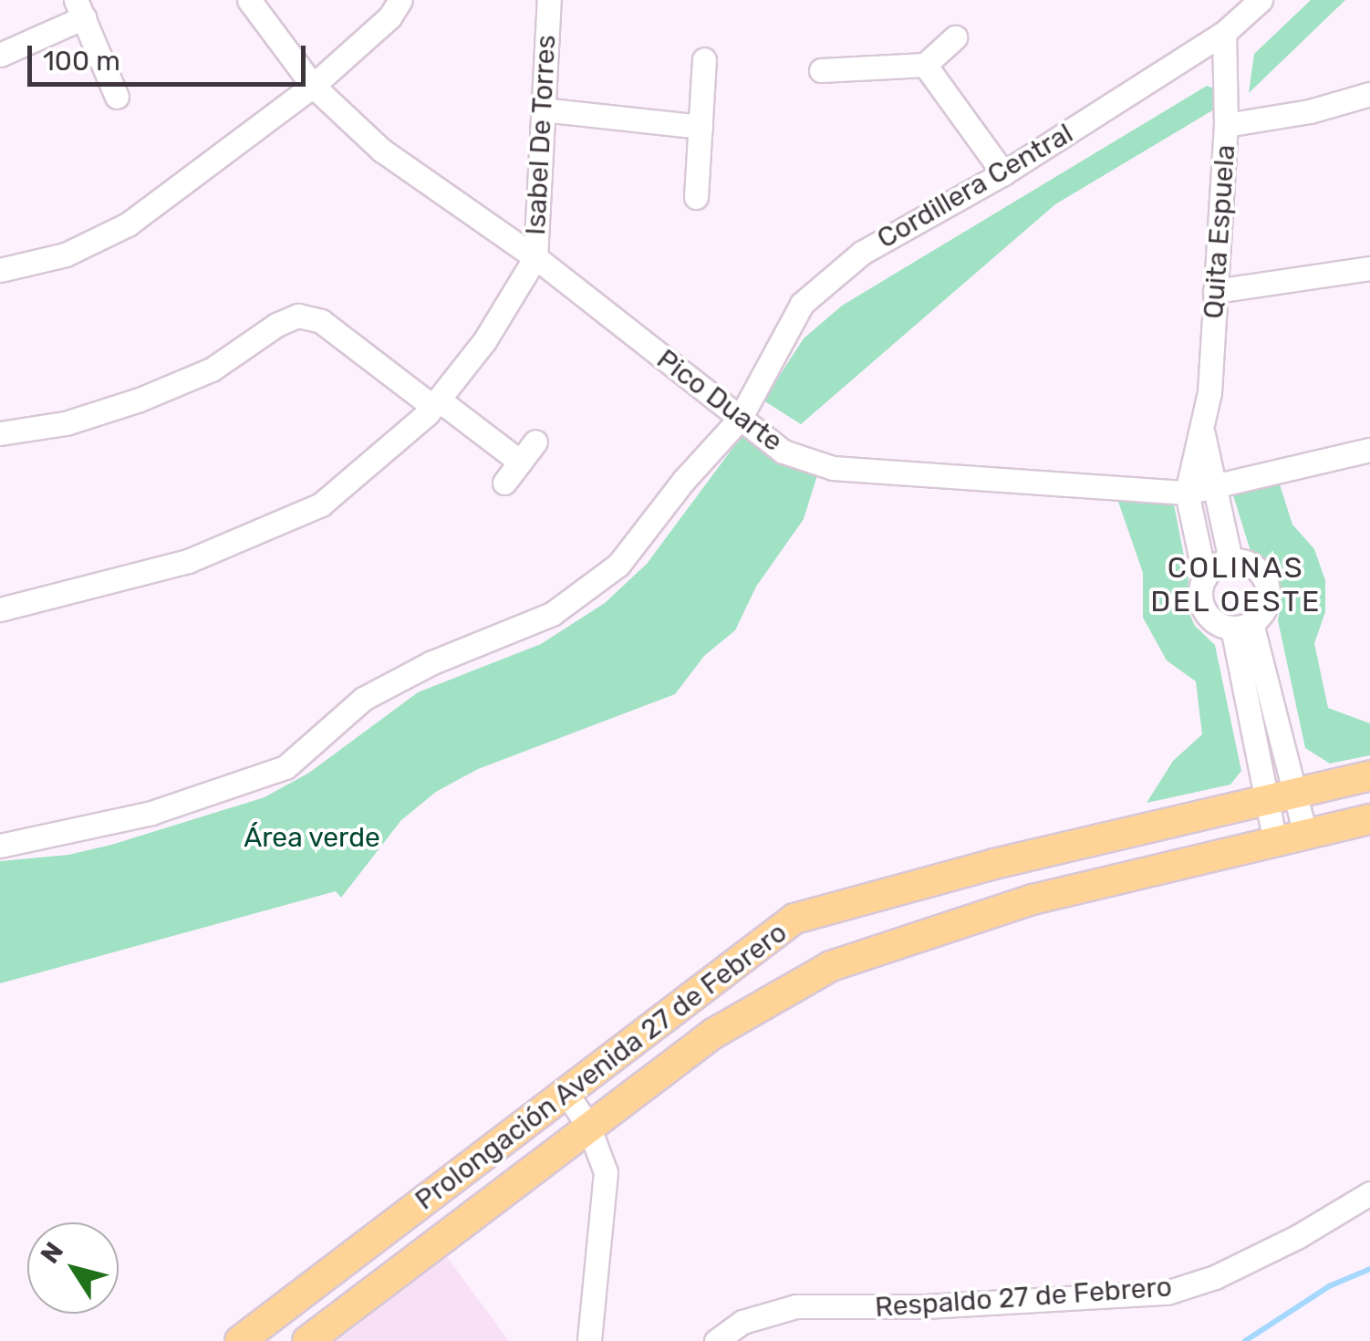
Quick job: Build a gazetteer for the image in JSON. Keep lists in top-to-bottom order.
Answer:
{
  "streets": {
    "main road": ["Prolongación Avenida 27 de Febrero"],
    "street": [
      "Isabel De Torres",
      "Cordillera Central",
      "Quita Espuela",
      "Pico Duarte",
      "Respaldo 27 de Febrero"
    ]
  },
  "crossings": [
    ["Isabel De Torres", "Pico Duarte"],
    ["Cordillera Central", "Quita Espuela"],
    ["Cordillera Central", "Pico Duarte"]
  ],
  "districts": ["COLINAS DEL OESTE"],
  "parks": ["Área verde"],
  "scale_bar": "100 m",
  "north": "top left"
}
